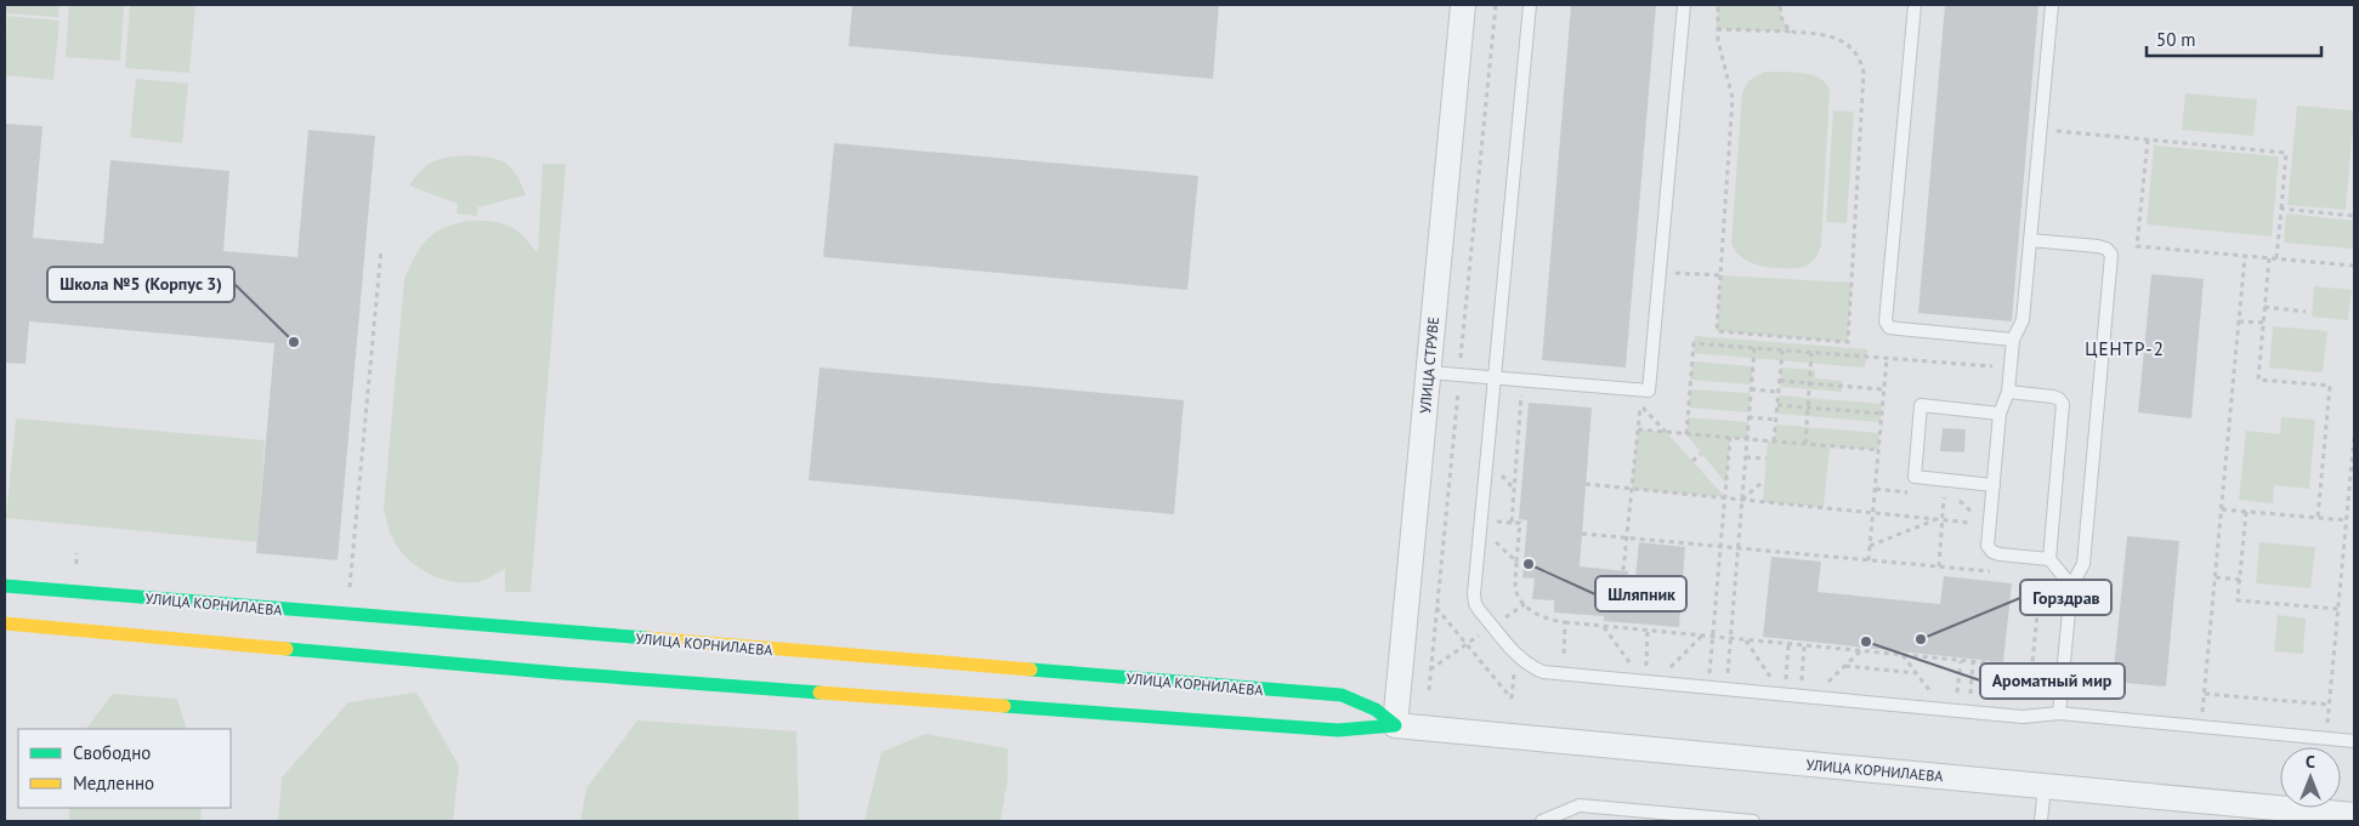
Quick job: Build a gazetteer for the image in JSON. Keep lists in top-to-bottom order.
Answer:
{
  "streets": {
    "street": ["УЛИЦА СТРУВЕ", "УЛИЦА КОРНИЛАЕВА"]
  },
  "crossings": [
    ["УЛИЦА СТРУВЕ", "УЛИЦА КОРНИЛАЕВА"]
  ],
  "districts": ["ЦЕНТР-2"],
  "places": [
    "Школа №5 (Корпус 3)",
    "Шляпник",
    "Горздрав",
    "Ароматный мир"
  ],
  "legend": ["Свободно", "Медленно"],
  "scale_bar": "50 m",
  "north": "top"
}
